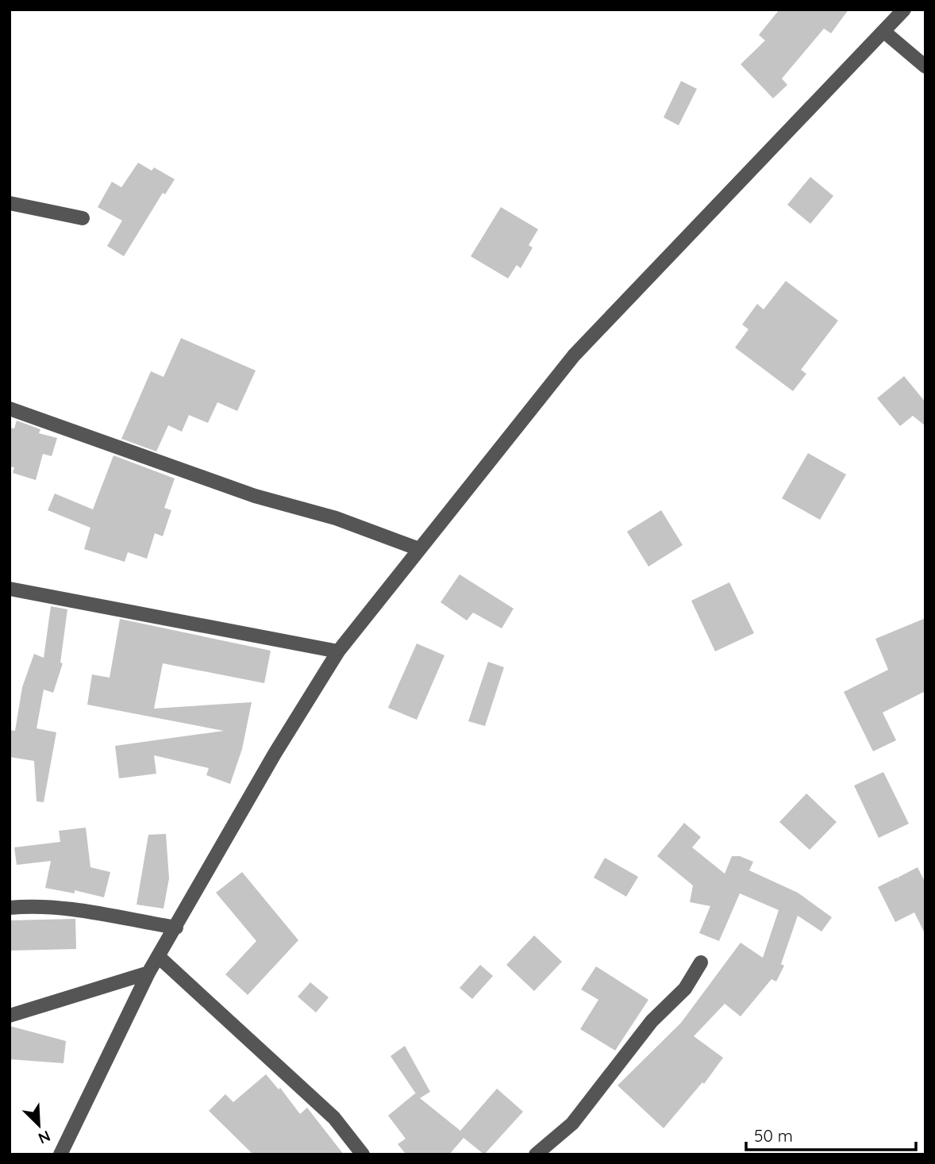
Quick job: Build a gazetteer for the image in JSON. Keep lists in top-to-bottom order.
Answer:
{
  "scale_bar": "50 m",
  "north": "bottom right"
}
